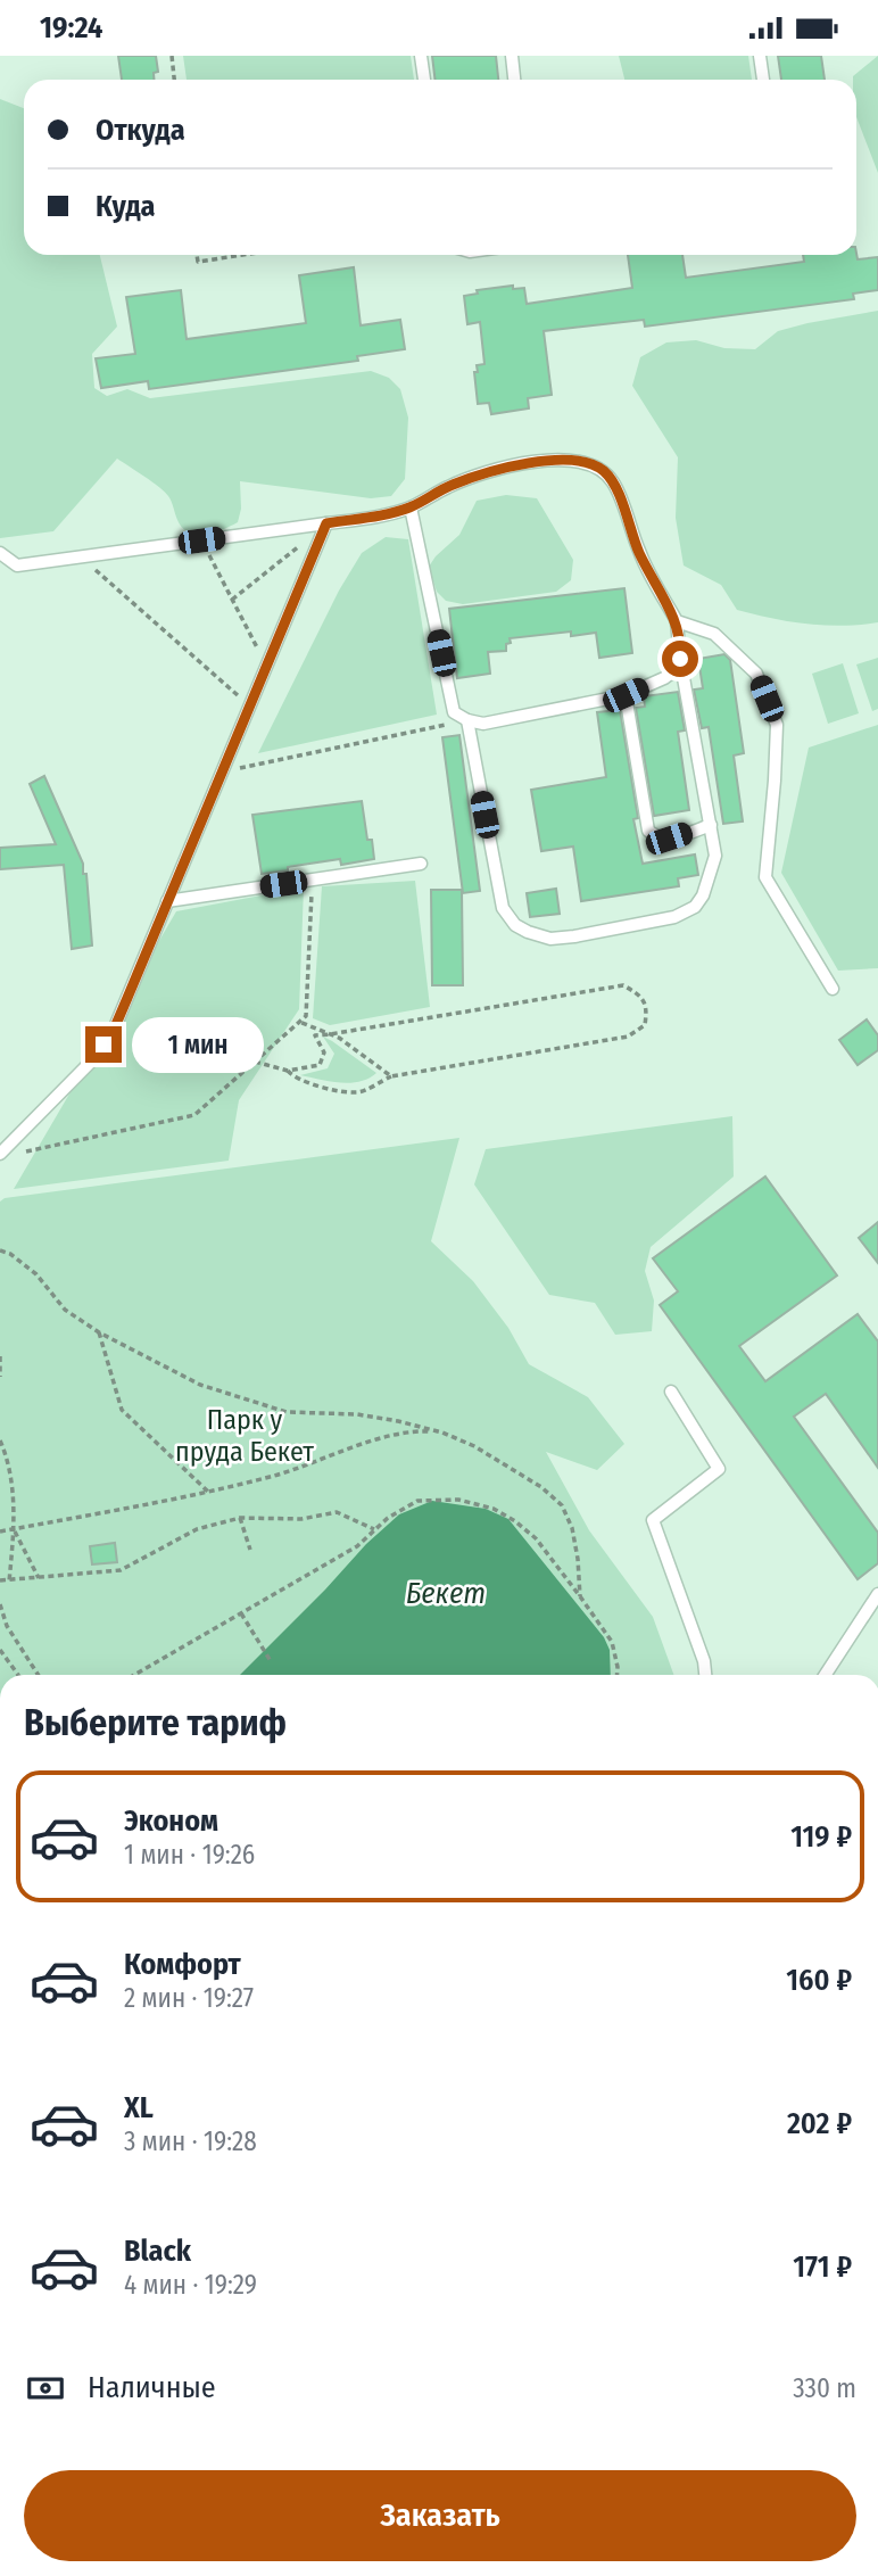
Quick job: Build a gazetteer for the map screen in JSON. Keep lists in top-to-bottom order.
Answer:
{
  "water": ["Бекет"],
  "parks": ["Парк у пруда Бекет"],
  "page": {
    "status": "19:24",
    "banner": ["Откуда", "Куда"],
    "bubble": "1 мин",
    "heading": "Выберите тариф",
    "list": [
      {
        "name": "Эконом",
        "note": "1 мин · 19:26",
        "value": "119 ₽"
      },
      {
        "name": "Комфорт",
        "note": "2 мин · 19:27",
        "value": "160 ₽"
      },
      {
        "name": "XL",
        "note": "3 мин · 19:28",
        "value": "202 ₽"
      },
      {
        "name": "Black",
        "note": "4 мин · 19:29",
        "value": "171 ₽"
      }
    ],
    "pay": ["Наличные", "330 m"],
    "buttons": "Заказать"
  }
}
